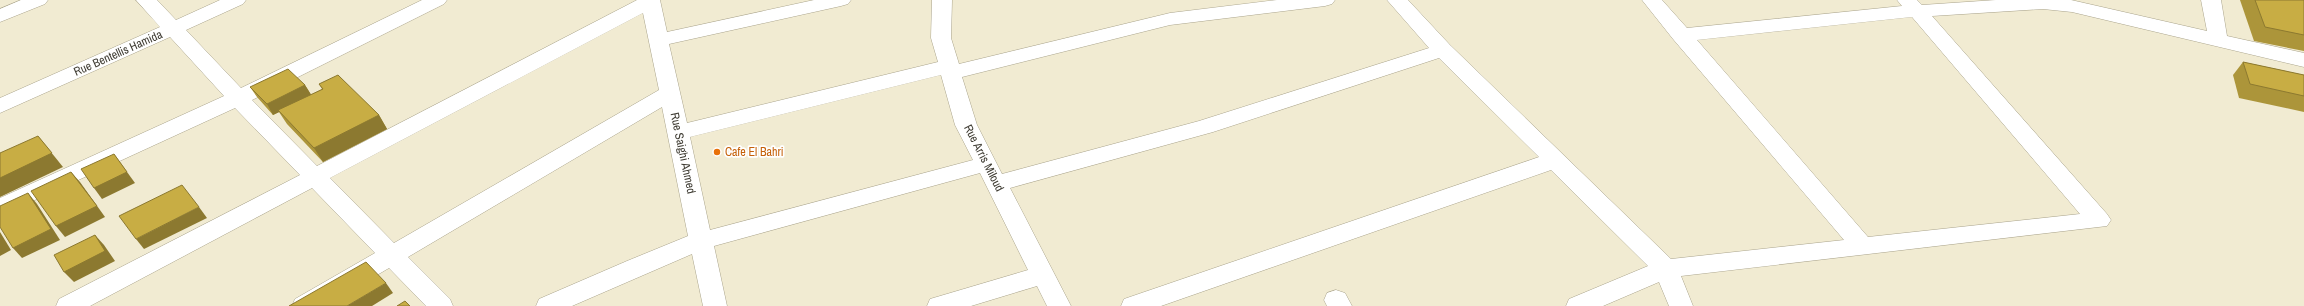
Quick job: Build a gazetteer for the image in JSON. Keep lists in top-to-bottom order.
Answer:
{
  "streets": {
    "street": ["Rue Bentellis Hamida", "Rue Saighi Ahmed", "Rue Arris Miloud"]
  },
  "places": ["Cafe El Bahri"]
}
